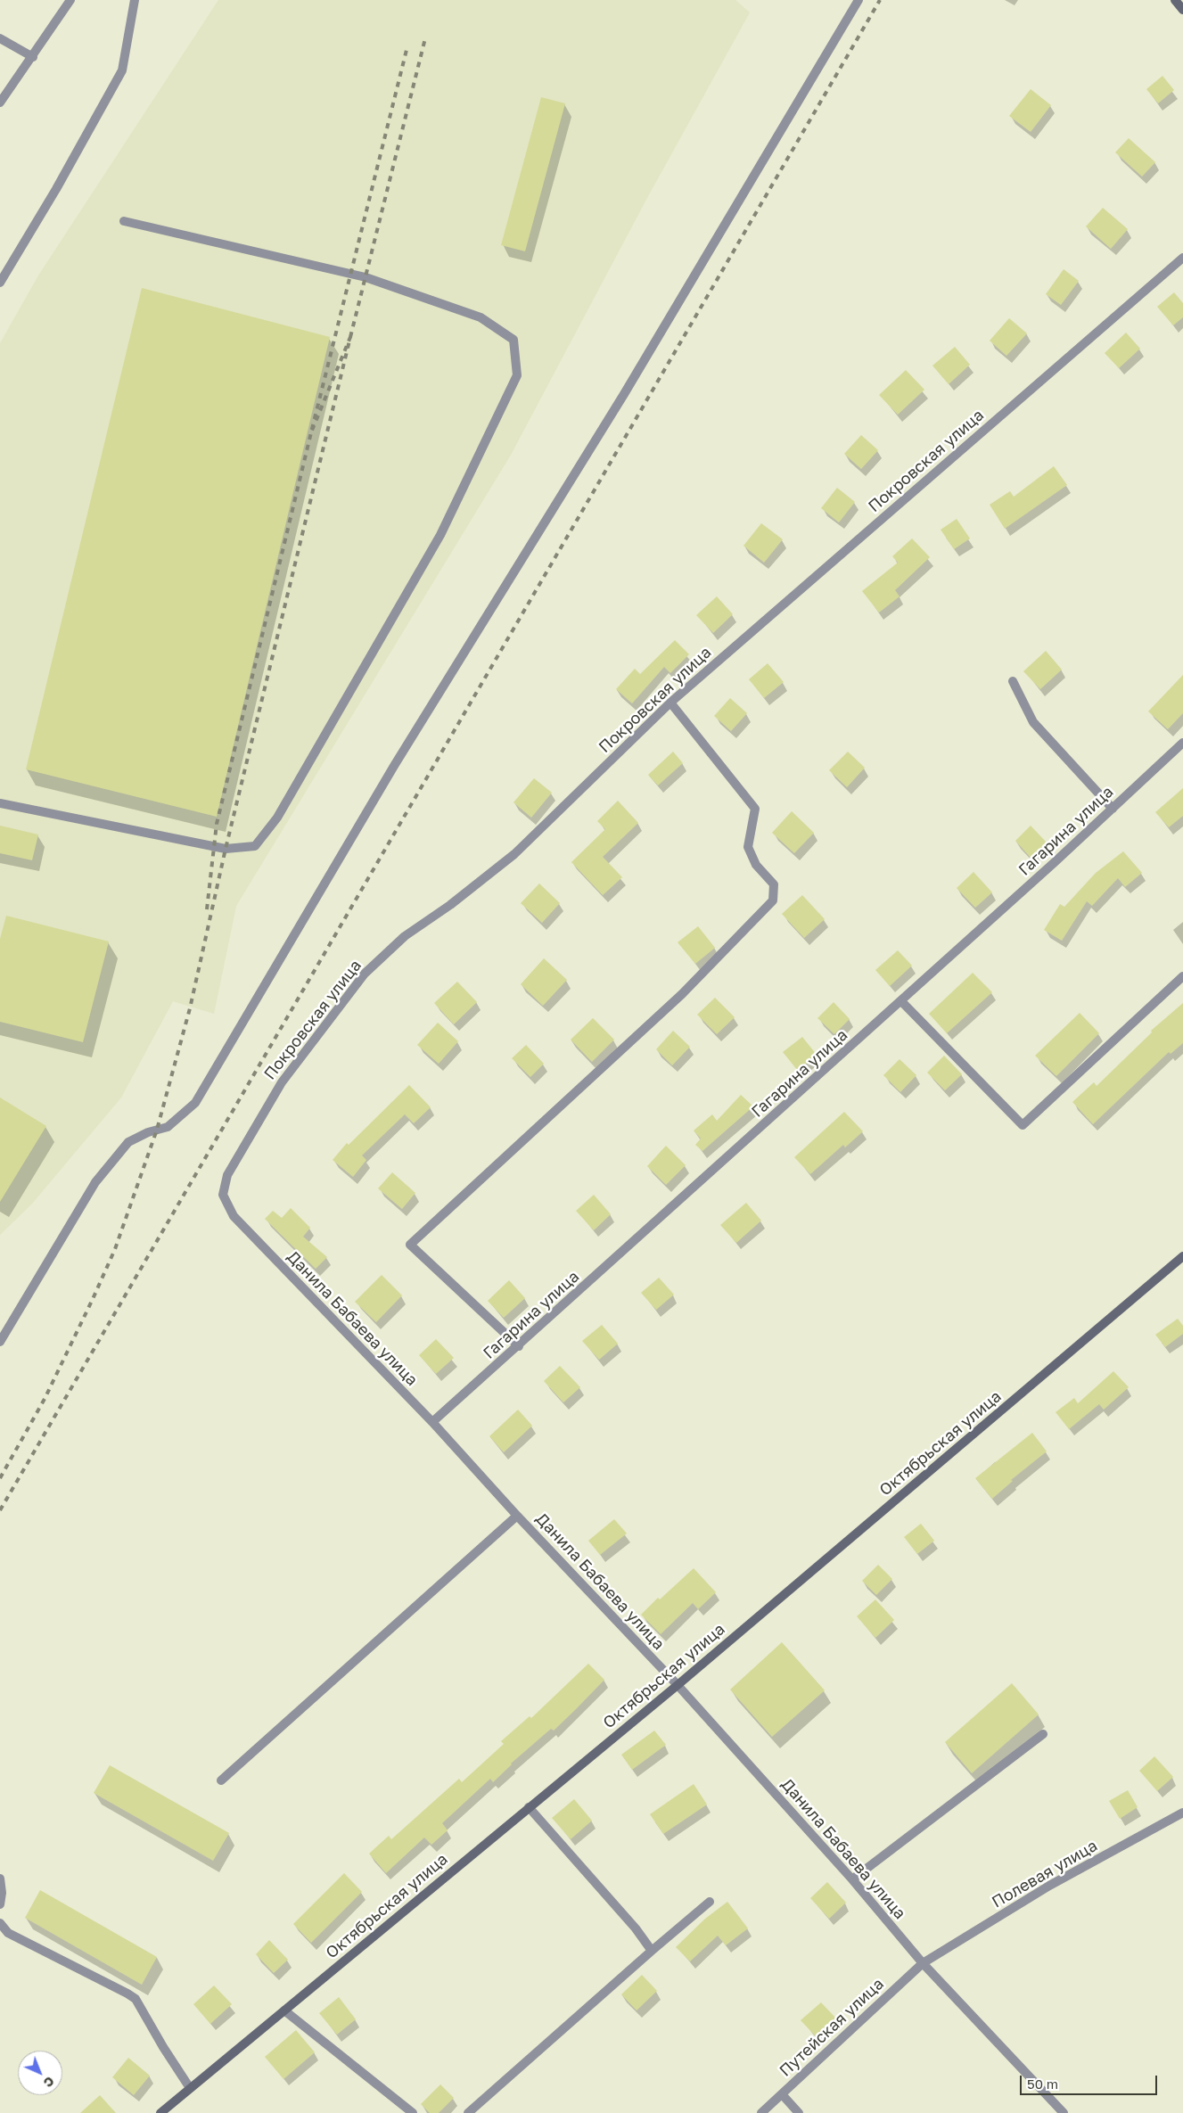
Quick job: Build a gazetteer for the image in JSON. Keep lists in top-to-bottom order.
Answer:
{
  "streets": {
    "street": [
      "Покровская улица",
      "Гагарина улица",
      "Данила Бабаева улица",
      "Октябрьская улица",
      "Полевая улица",
      "Путейская улица"
    ]
  },
  "crossings": [
    ["Покровская улица", "Данила Бабаева улица"],
    ["Гагарина улица", "Данила Бабаева улица"],
    ["Данила Бабаева улица", "Октябрьская улица"],
    ["Данила Бабаева улица", "Полевая улица"],
    ["Данила Бабаева улица", "Путейская улица"],
    ["Полевая улица", "Путейская улица"]
  ],
  "scale_bar": "50 m",
  "north": "bottom right"
}
